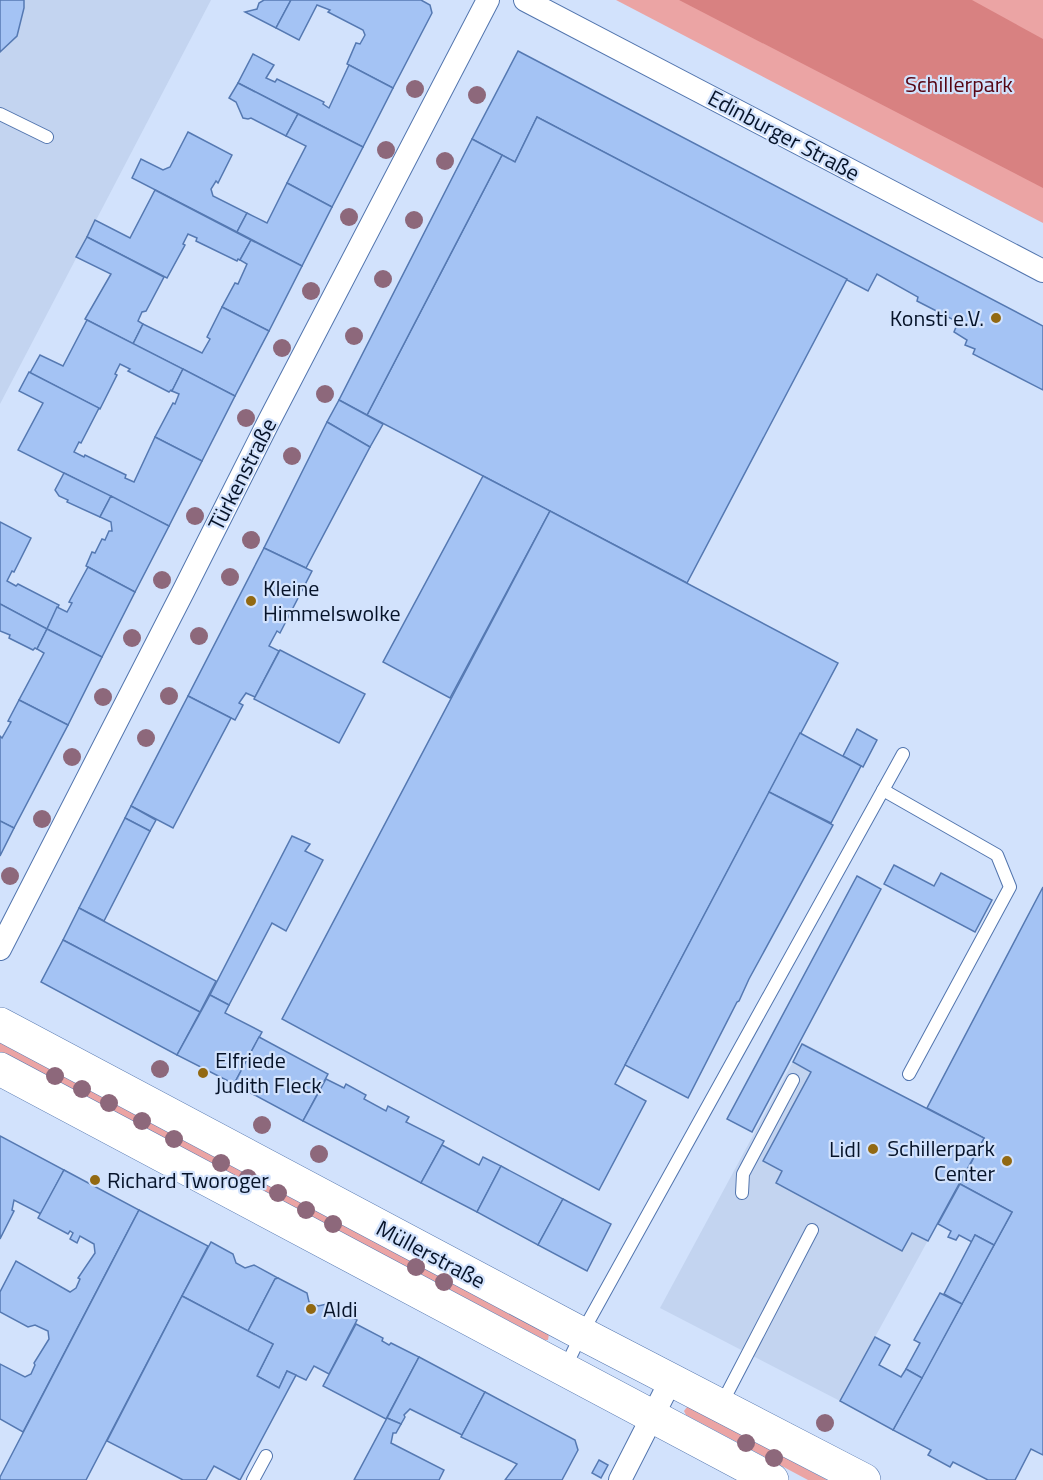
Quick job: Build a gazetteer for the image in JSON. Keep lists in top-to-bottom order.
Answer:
{
  "streets": {
    "main road": ["Müllerstraße"],
    "street": ["Edinburger Straße", "Türkenstraße"]
  },
  "parks": ["Schillerpark"],
  "places": [
    "Konsti e.V.",
    "Kleine Himmelswolke",
    "Elfriede Judith Fleck",
    "Lidl",
    "Schillerpark Center",
    "Richard Tworoger",
    "Aldi"
  ]
}
